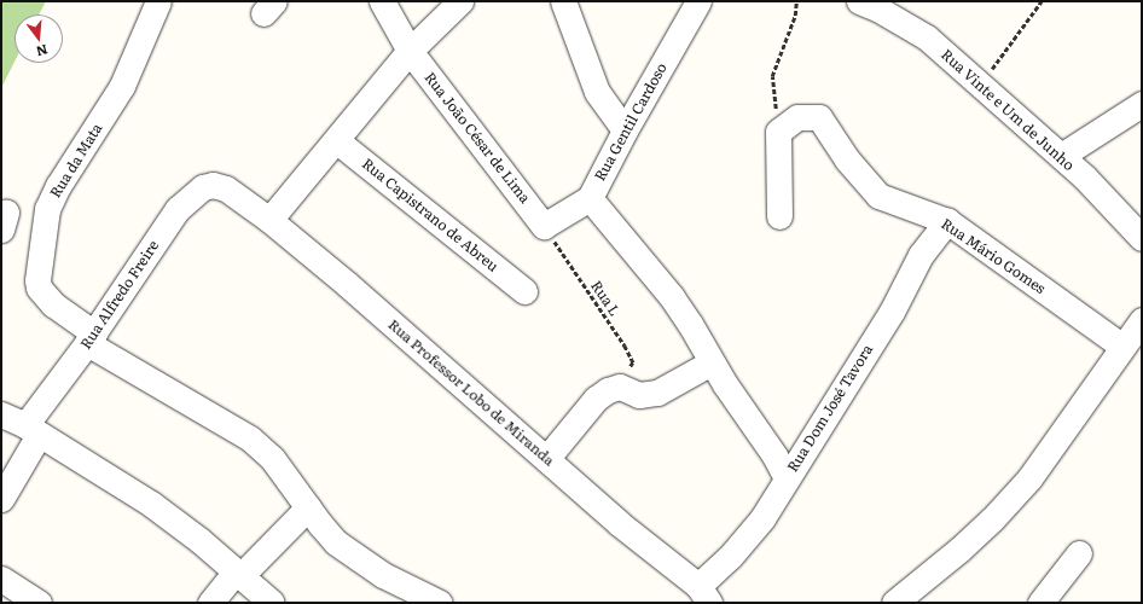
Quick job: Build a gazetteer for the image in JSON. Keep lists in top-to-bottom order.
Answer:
{
  "streets": {
    "street": [
      "Rua Vinte e Um de Junho",
      "Rua Gentil Cardoso",
      "Rua João César de Lima",
      "Rua da Mata",
      "Rua Capistrano de Abreu",
      "Rua Mário Gomes",
      "Rua Alfredo Freire",
      "Rua Professor Lobo de Miranda",
      "Rua Dom José Tavora"
    ],
    "path": ["Rua L"]
  },
  "crossings": [
    ["Rua Gentil Cardoso", "Rua João César de Lima"],
    ["Rua Gentil Cardoso", "Rua L"],
    ["Rua João César de Lima", "Rua L"],
    ["Rua da Mata", "Rua Alfredo Freire"],
    ["Rua Mário Gomes", "Rua Dom José Tavora"],
    ["Rua Alfredo Freire", "Rua Professor Lobo de Miranda"],
    ["Rua Professor Lobo de Miranda", "Rua Dom José Tavora"]
  ],
  "north": "bottom"
}
